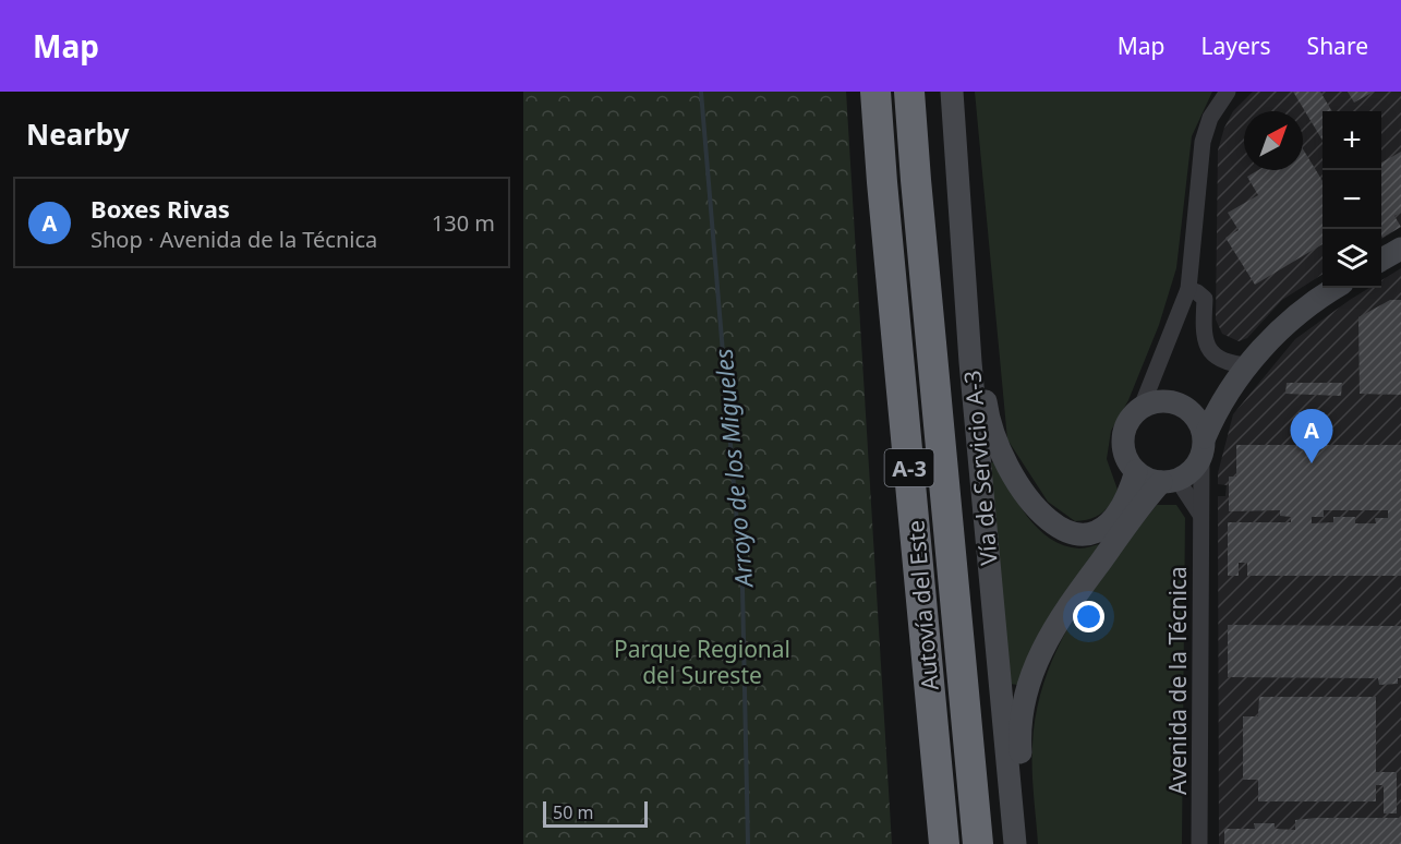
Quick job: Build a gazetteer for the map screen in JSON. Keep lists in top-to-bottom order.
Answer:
{
  "streets": {
    "highway": ["A-3", "Autovía del Este"],
    "main road": ["Vía de Servicio A-3"],
    "street": ["Avenida de la Técnica"]
  },
  "water": ["Arroyo de los Migueles"],
  "parks": ["Parque Regional del Sureste"],
  "scale_bar": "50 m",
  "north": "top right",
  "page": {
    "header": "Map",
    "nav": ["Map", "Layers", "Share"],
    "heading": "Nearby",
    "map_buttons": ["+", "−"],
    "list": [
      {
        "mark": "A",
        "name": "Boxes Rivas",
        "note": "Shop · Avenida de la Técnica",
        "value": "130 m"
      }
    ],
    "pins": "A",
    "scale": "50 m"
  }
}
